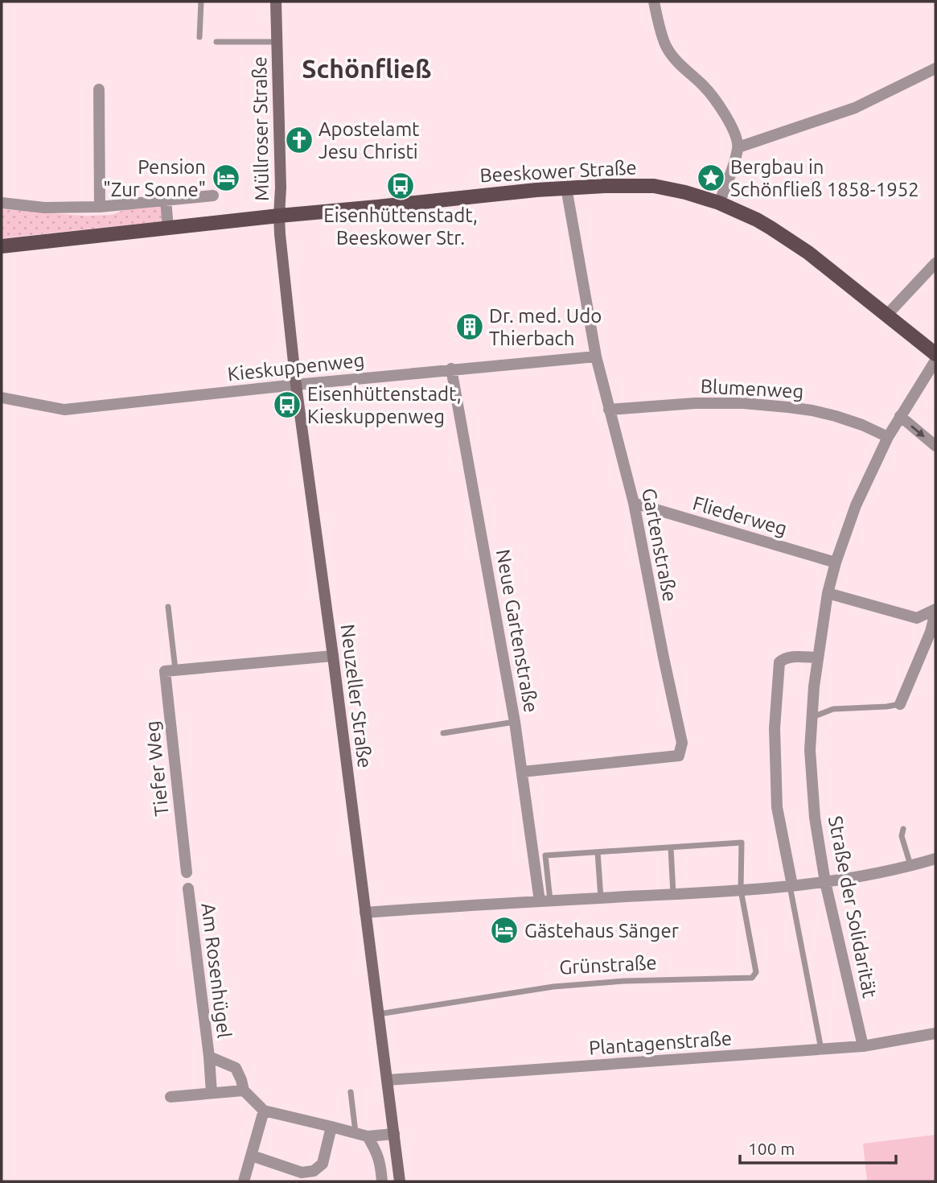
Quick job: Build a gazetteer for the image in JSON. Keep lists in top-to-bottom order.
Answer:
{
  "streets": {
    "main road": ["Müllroser Straße", "Beeskower Straße", "Neuzeller Straße"],
    "street": [
      "Kieskuppenweg",
      "Blumenweg",
      "Fliederweg",
      "Gartenstraße",
      "Neue Gartenstraße",
      "Tiefer Weg",
      "Straße der Solidarität",
      "Am Rosenhügel",
      "Plantagenstraße"
    ],
    "lane": ["Grünstraße"]
  },
  "crossings": [
    ["Müllroser Straße", "Beeskower Straße"],
    ["Müllroser Straße", "Neuzeller Straße"],
    ["Beeskower Straße", "Gartenstraße"],
    ["Beeskower Straße", "Neuzeller Straße"],
    ["Kieskuppenweg", "Gartenstraße"],
    ["Kieskuppenweg", "Neue Gartenstraße"],
    ["Kieskuppenweg", "Neuzeller Straße"],
    ["Blumenweg", "Gartenstraße"],
    ["Blumenweg", "Straße der Solidarität"],
    ["Fliederweg", "Gartenstraße"],
    ["Fliederweg", "Straße der Solidarität"],
    ["Gartenstraße", "Neue Gartenstraße"],
    ["Neuzeller Straße", "Grünstraße"],
    ["Neuzeller Straße", "Plantagenstraße"],
    ["Straße der Solidarität", "Plantagenstraße"]
  ],
  "districts": ["Schönfließ"],
  "places": {
    "church": ["Apostelamt Jesu Christi"],
    "hotel": ["Pension \"Zur Sonne\"", "Gästehaus Sänger"],
    "place": ["Bergbau in Schönfließ 1858-1952"],
    "bus stop": ["Eisenhüttenstadt, Beeskower Str.", "Eisenhüttenstadt, Kieskuppenweg"],
    "building": ["Dr. med. Udo Thierbach"]
  },
  "scale_bar": "100 m"
}
